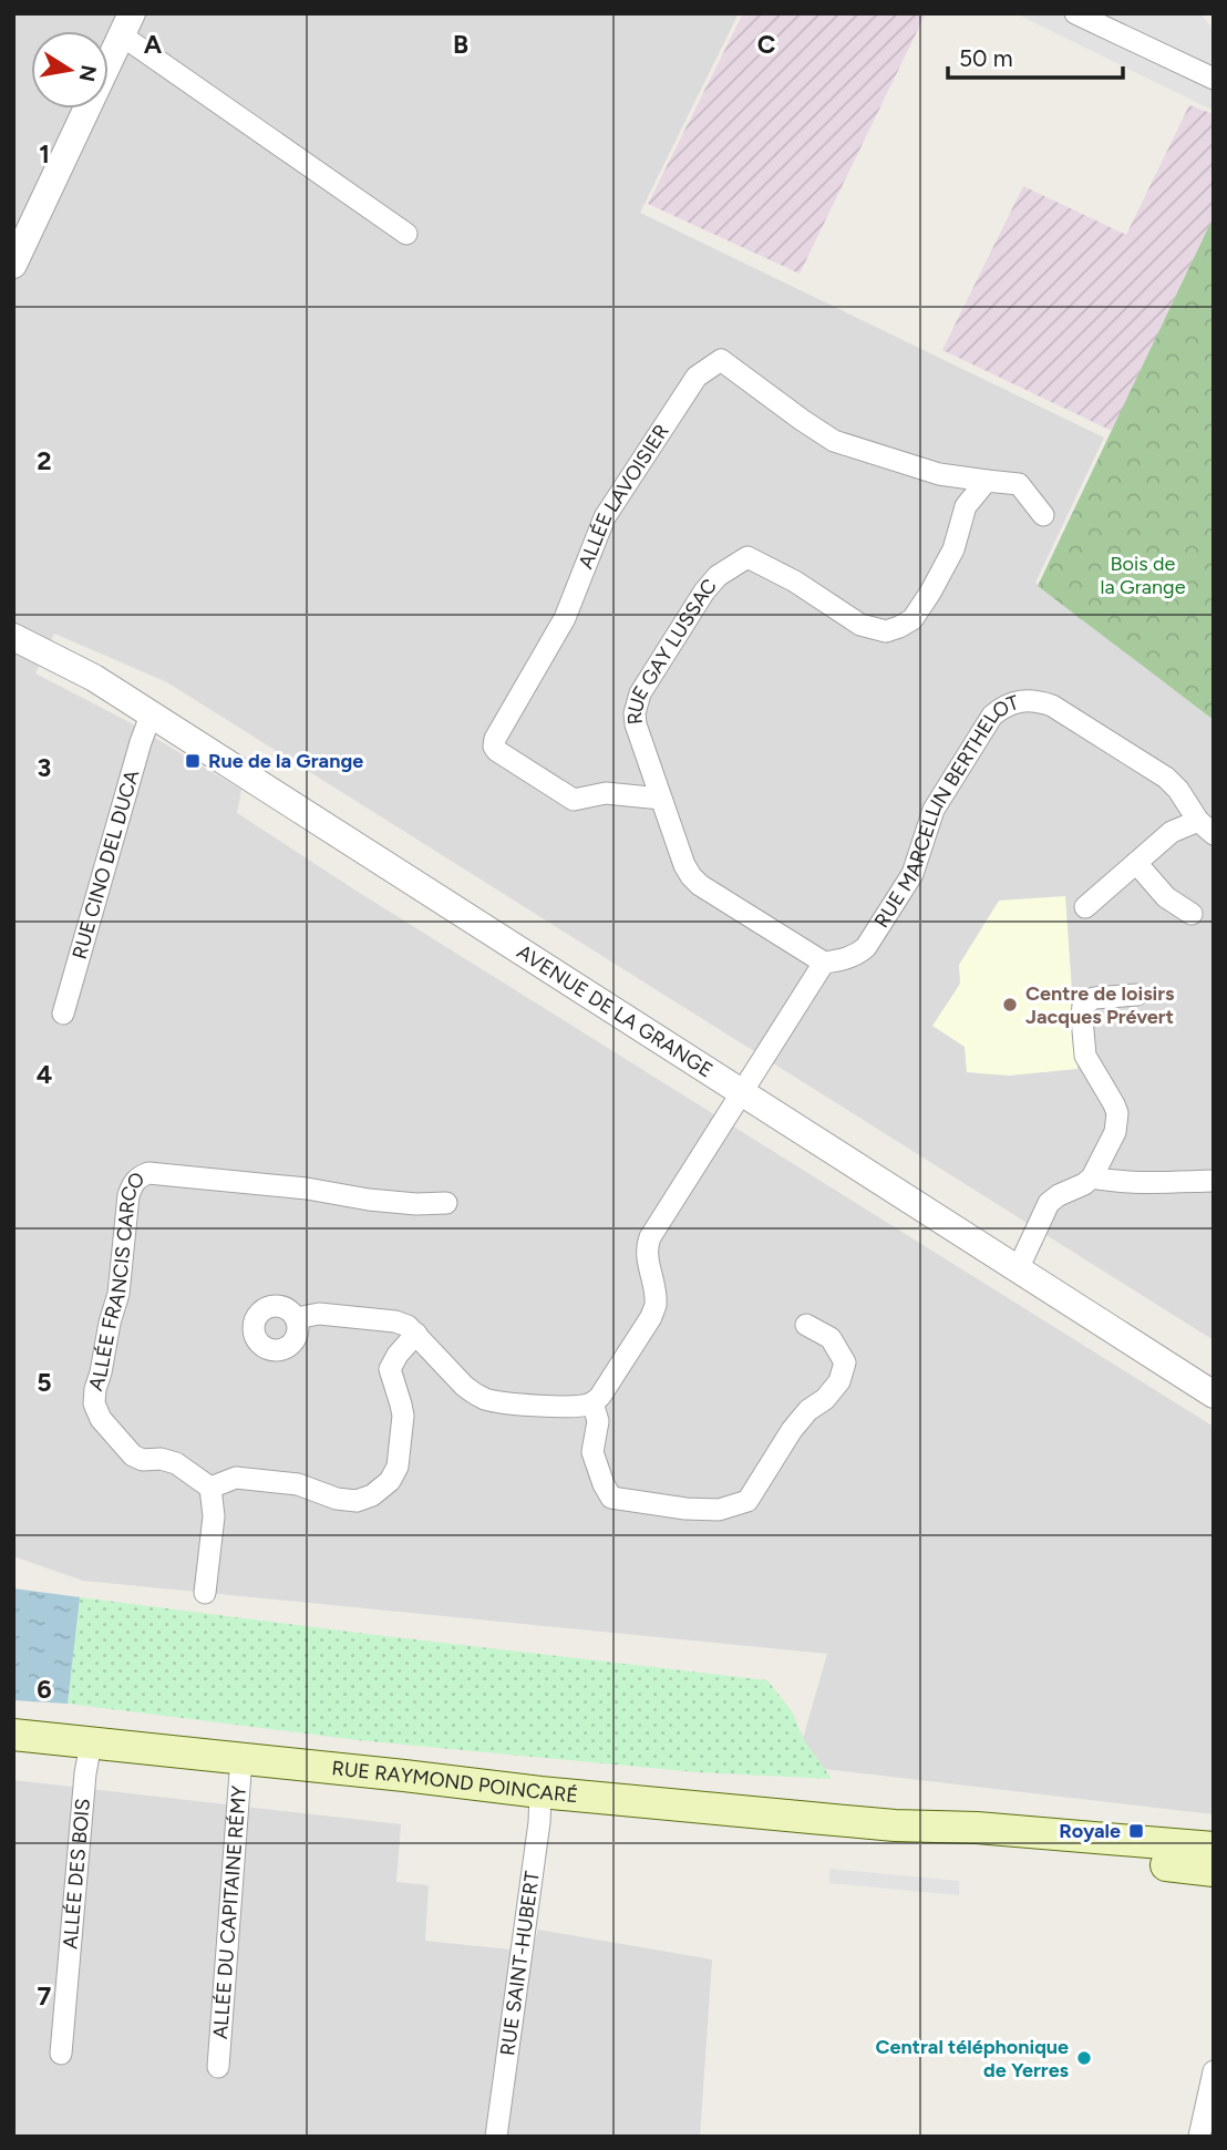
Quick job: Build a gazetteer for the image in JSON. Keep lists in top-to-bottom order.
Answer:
{
  "streets": {
    "main road": ["RUE RAYMOND POINCARÉ"],
    "street": [
      "ALLÉE LAVOISIER",
      "RUE GAY LUSSAC",
      "RUE MARCELLIN BERTHELOT",
      "RUE CINO DEL DUCA",
      "AVENUE DE LA GRANGE",
      "ALLÉE FRANCIS CARCO",
      "ALLÉE DES BOIS",
      "ALLÉE DU CAPITAINE RÉMY",
      "RUE SAINT-HUBERT"
    ]
  },
  "crossings": [
    ["ALLÉE LAVOISIER", "RUE GAY LUSSAC"],
    ["RUE GAY LUSSAC", "RUE MARCELLIN BERTHELOT"],
    ["RUE CINO DEL DUCA", "AVENUE DE LA GRANGE"],
    ["RUE RAYMOND POINCARÉ", "ALLÉE DES BOIS"],
    ["RUE RAYMOND POINCARÉ", "ALLÉE DU CAPITAINE RÉMY"],
    ["RUE RAYMOND POINCARÉ", "RUE SAINT-HUBERT"]
  ],
  "parks": ["Bois de la Grange"],
  "places": {
    "transit": ["Rue de la Grange", "Royale"],
    "other": ["Centre de loisirs Jacques Prévert", "Central téléphonique de Yerres"]
  },
  "scale_bar": "50 m",
  "north": "right",
  "grid": {
    "columns": ["A", "B", "C"],
    "rows": [
      "1",
      "2",
      "3",
      "4",
      "5",
      "6",
      "7"
    ]
  }
}
